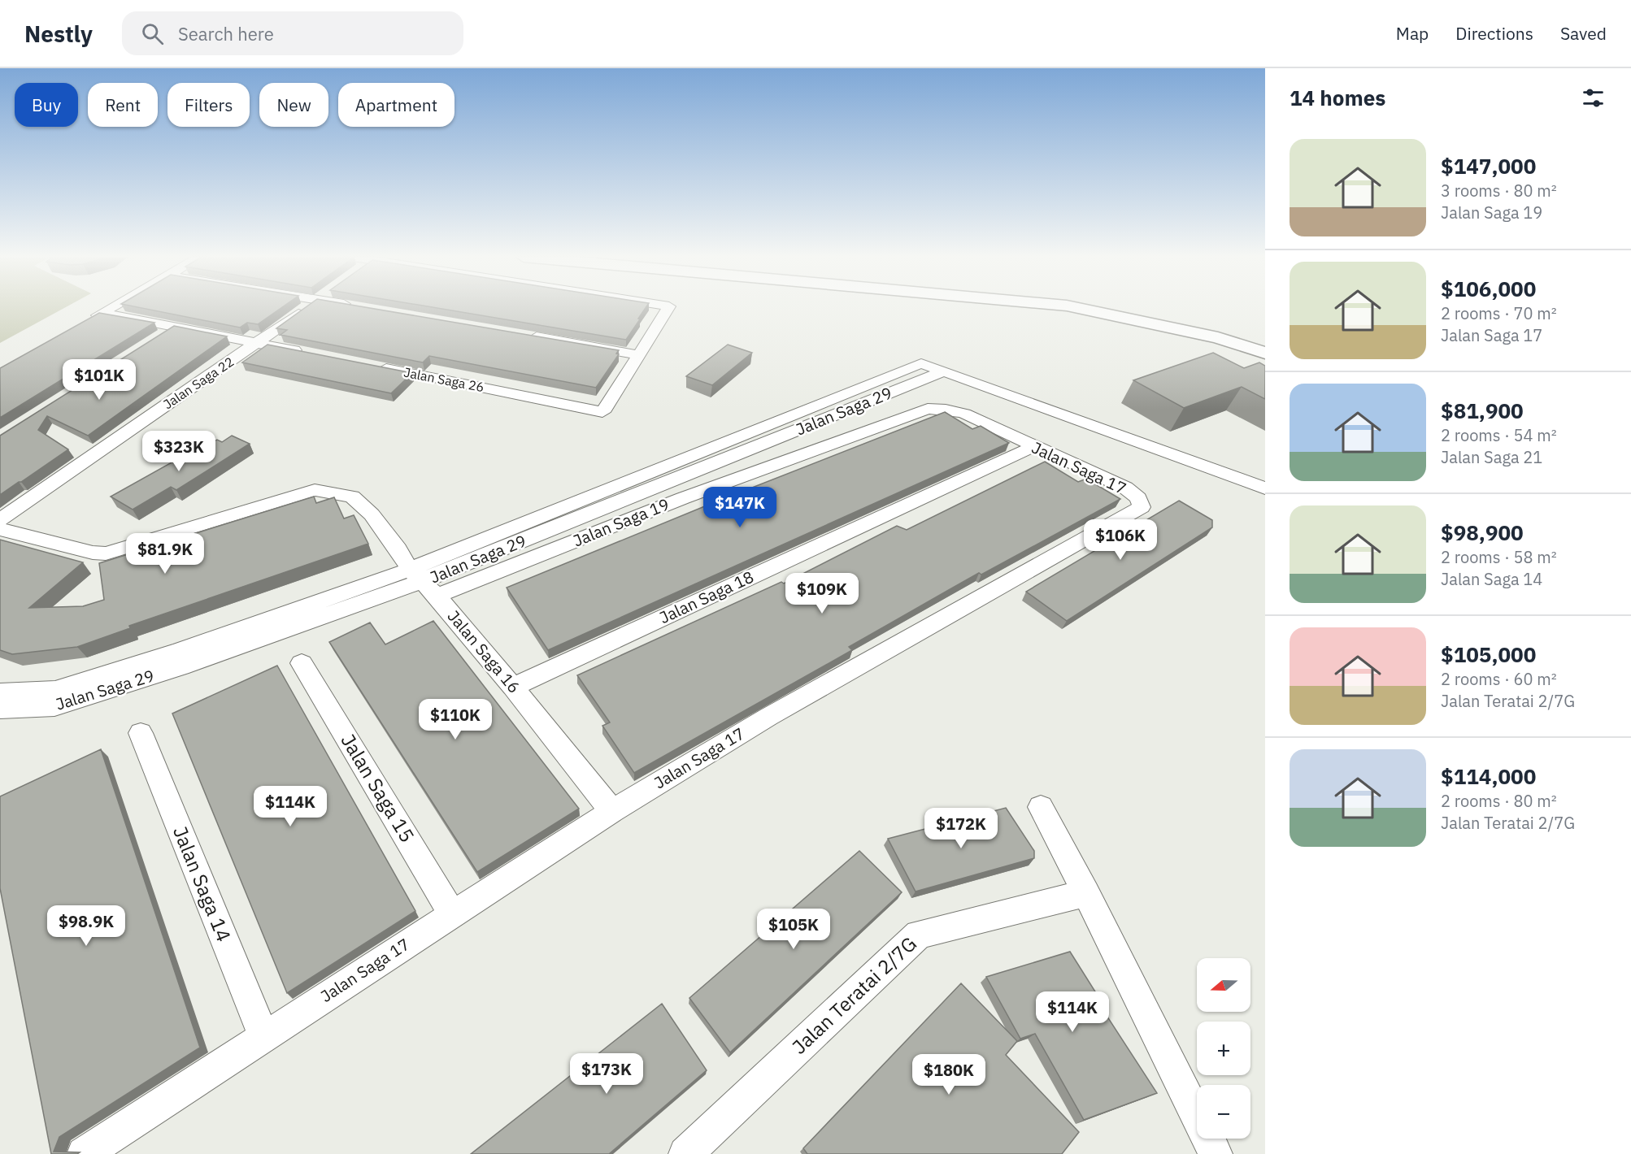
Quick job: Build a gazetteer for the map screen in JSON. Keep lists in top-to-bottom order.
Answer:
{
  "streets": {
    "street": [
      "Jalan Saga 26",
      "Jalan Saga 22",
      "Jalan Saga 29",
      "Jalan Saga 17",
      "Jalan Saga 19",
      "Jalan Saga 18",
      "Jalan Saga 16",
      "Jalan Saga 15",
      "Jalan Saga 14",
      "Jalan Teratai 2/7G"
    ]
  },
  "crossings": [
    ["Jalan Saga 29", "Jalan Saga 19"],
    ["Jalan Saga 29", "Jalan Saga 16"],
    ["Jalan Saga 17", "Jalan Saga 19"],
    ["Jalan Saga 17", "Jalan Saga 18"],
    ["Jalan Saga 17", "Jalan Saga 16"],
    ["Jalan Saga 17", "Jalan Saga 15"],
    ["Jalan Saga 17", "Jalan Saga 14"],
    ["Jalan Saga 19", "Jalan Saga 16"],
    ["Jalan Saga 18", "Jalan Saga 16"]
  ],
  "north": "left",
  "page": {
    "header": "Nestly",
    "search": "Search here",
    "nav": ["Map", "Directions", "Saved"],
    "heading": "14 homes",
    "chip": [
      "Buy",
      "Rent",
      "Filters",
      "New",
      "Apartment"
    ],
    "list": [
      {
        "name": "$147,000",
        "note": "3 rooms · 80 m² · Jalan Saga 19"
      },
      {
        "name": "$106,000",
        "note": "2 rooms · 70 m² · Jalan Saga 17"
      },
      {
        "name": "$81,900",
        "note": "2 rooms · 54 m² · Jalan Saga 21"
      },
      {
        "name": "$98,900",
        "note": "2 rooms · 58 m² · Jalan Saga 14"
      },
      {
        "name": "$105,000",
        "note": "2 rooms · 60 m² · Jalan Teratai 2/7G"
      },
      {
        "name": "$114,000",
        "note": "2 rooms · 80 m² · Jalan Teratai 2/7G"
      }
    ],
    "price": [
      "$101K",
      "$323K",
      "$147K",
      "$106K",
      "$81.9K",
      "$109K",
      "$110K",
      "$114K",
      "$172K",
      "$98.9K",
      "$105K",
      "$114K",
      "$173K",
      "$180K"
    ],
    "map_buttons": ["+", "−"]
  }
}
